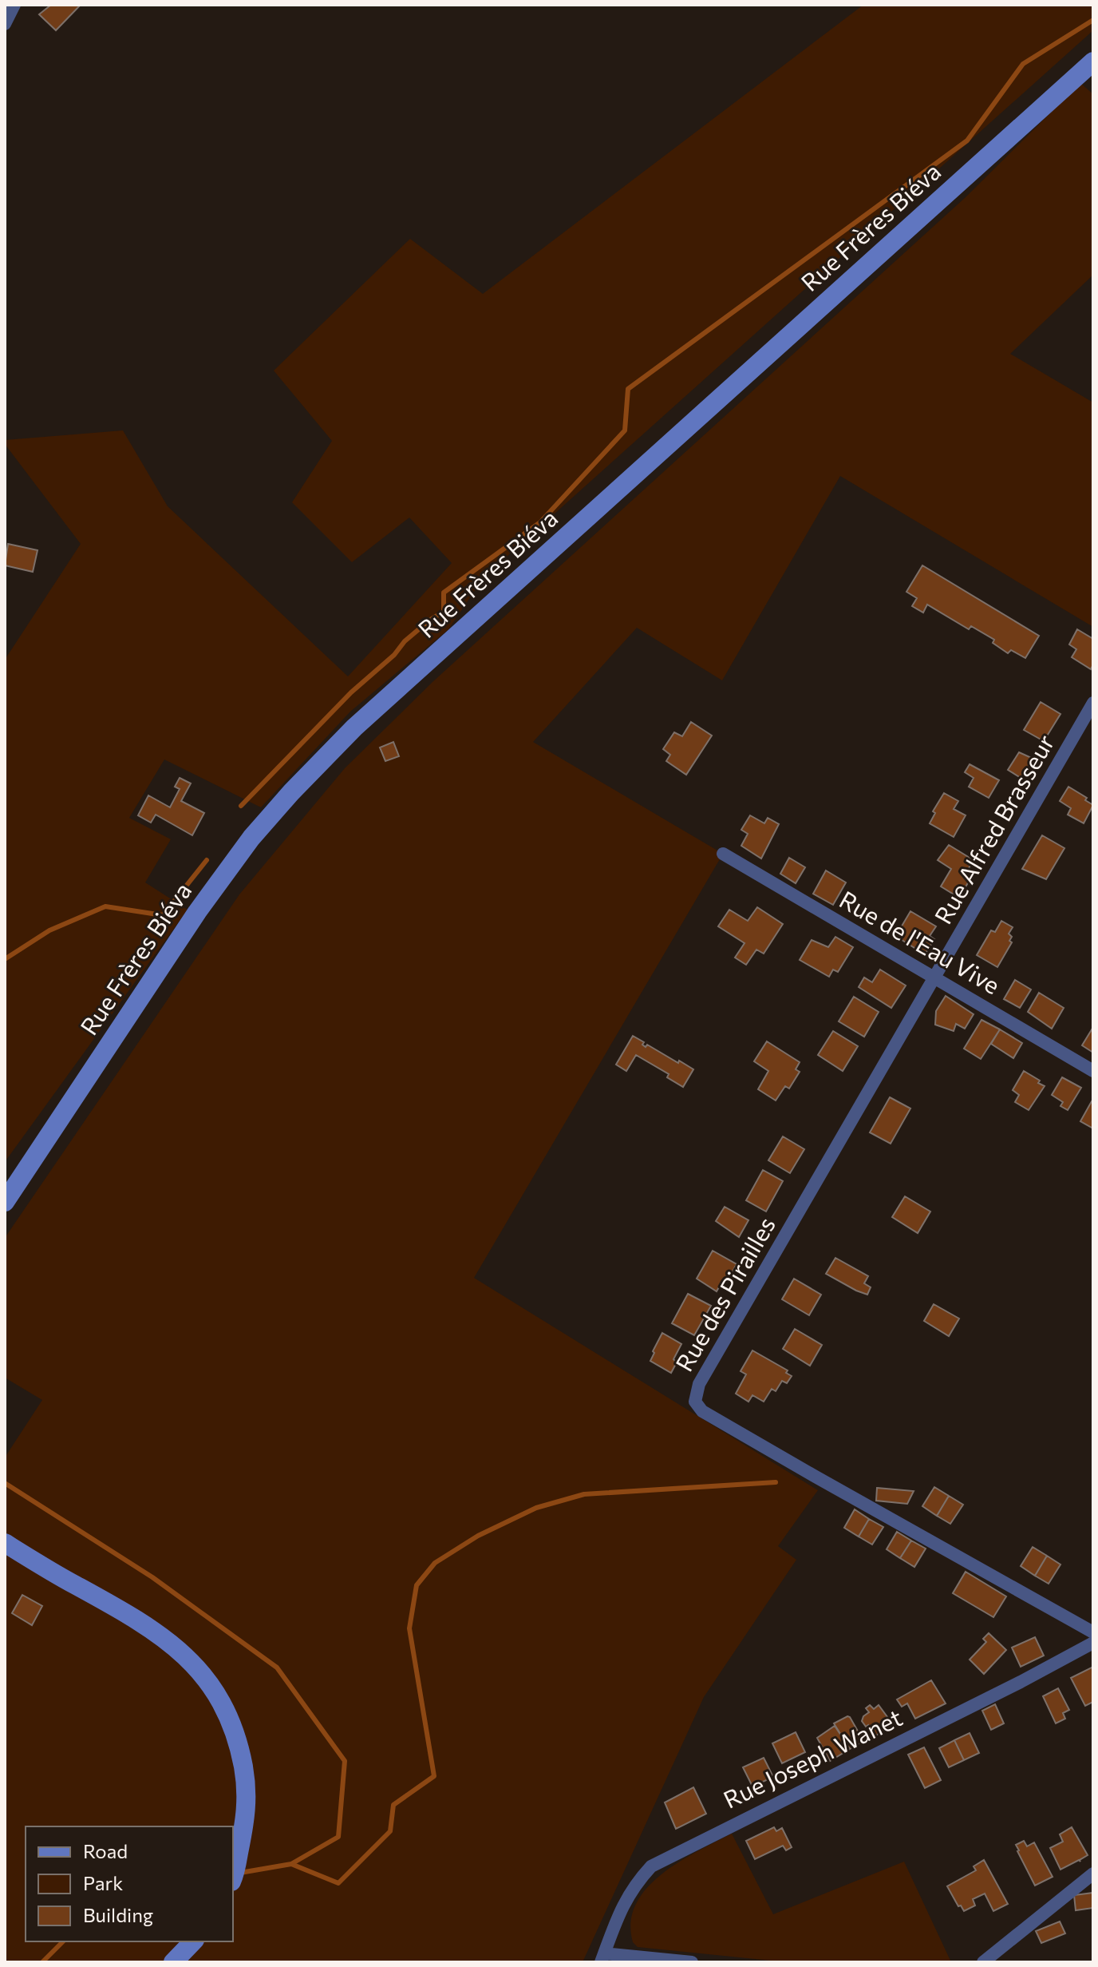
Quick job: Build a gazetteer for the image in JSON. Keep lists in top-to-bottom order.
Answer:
{
  "streets": {
    "street": [
      "Rue Frères Biéva",
      "Rue Alfred Brasseur",
      "Rue de l'Eau Vive",
      "Rue des Pirailles",
      "Rue Joseph Wanet"
    ]
  },
  "crossings": [
    ["Rue Alfred Brasseur", "Rue de l'Eau Vive"],
    ["Rue Alfred Brasseur", "Rue des Pirailles"],
    ["Rue de l'Eau Vive", "Rue des Pirailles"]
  ],
  "legend": ["Road", "Park", "Building"]
}
